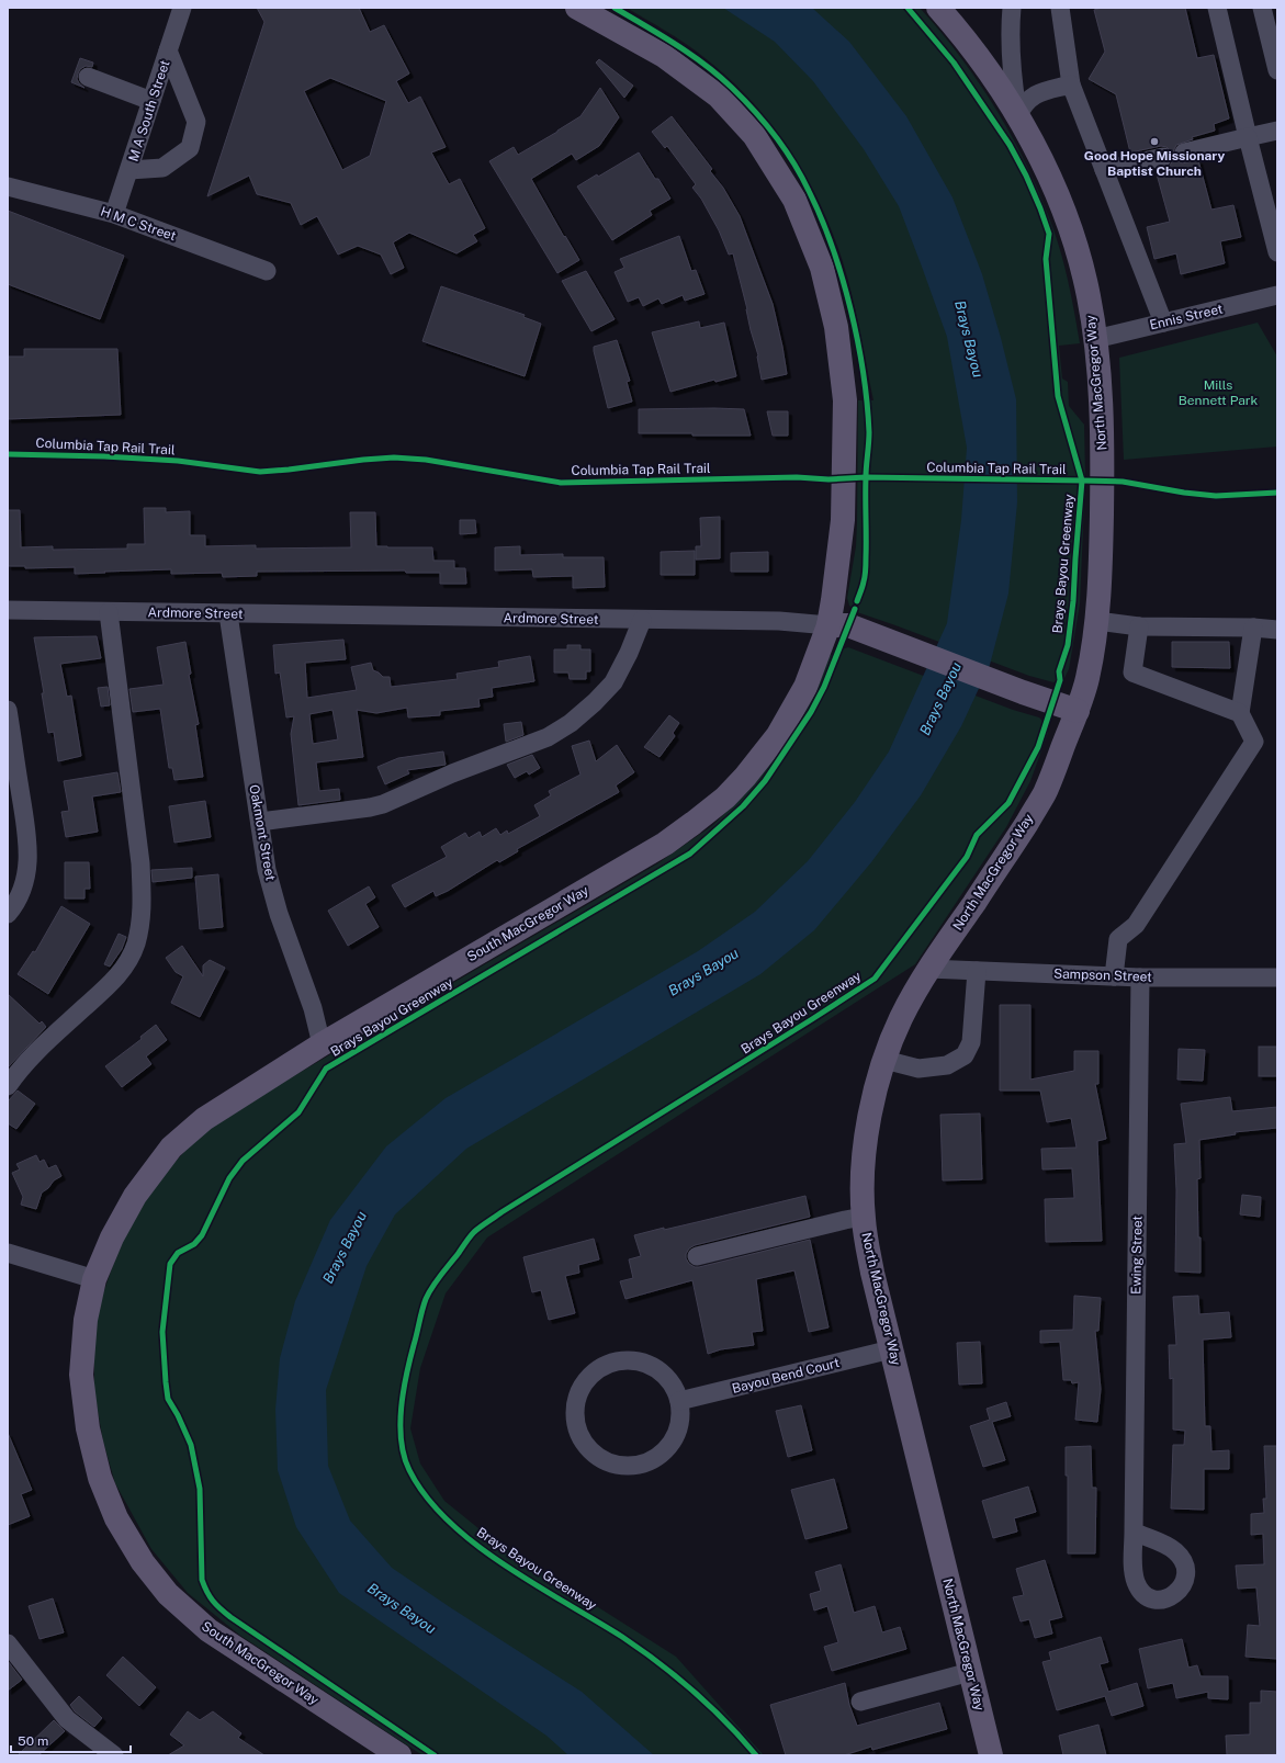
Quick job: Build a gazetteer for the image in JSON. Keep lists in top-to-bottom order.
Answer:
{
  "streets": {
    "main road": ["North MacGregor Way", "Ardmore Street", "South MacGregor Way"],
    "street": [
      "M A South Street",
      "H M C Street",
      "Ennis Street",
      "Oakmont Street",
      "Sampson Street",
      "Ewing Street",
      "Bayou Bend Court"
    ],
    "cycle path": ["Columbia Tap Rail Trail", "Brays Bayou Greenway"]
  },
  "crossings": [
    ["M A South Street", "H M C Street"],
    ["Ennis Street", "North MacGregor Way"],
    ["North MacGregor Way", "Ardmore Street"],
    ["North MacGregor Way", "Sampson Street"],
    ["North MacGregor Way", "Bayou Bend Court"],
    ["Ardmore Street", "Oakmont Street"],
    ["Ardmore Street", "South MacGregor Way"],
    ["Oakmont Street", "South MacGregor Way"],
    ["Sampson Street", "Ewing Street"]
  ],
  "water": ["Brays Bayou"],
  "parks": ["Mills Bennett Park"],
  "places": ["Good Hope Missionary Baptist Church"],
  "scale_bar": "50 m"
}
